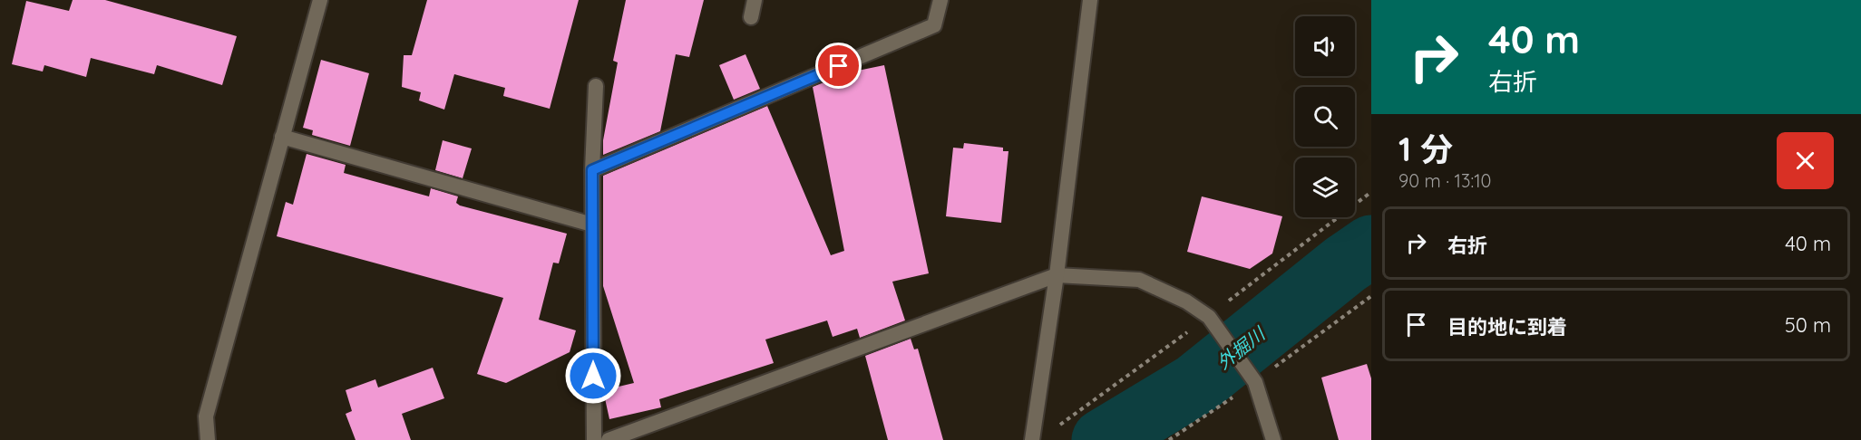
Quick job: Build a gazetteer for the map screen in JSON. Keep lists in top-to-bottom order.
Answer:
{
  "water": ["外掘川"],
  "page": {
    "turn": ["40 m", "右折"],
    "heading": ["1 分", "90 m · 13:10"],
    "list": [
      {
        "name": "右折",
        "value": "40 m"
      },
      {
        "name": "目的地に到着",
        "value": "50 m"
      }
    ]
  }
}
